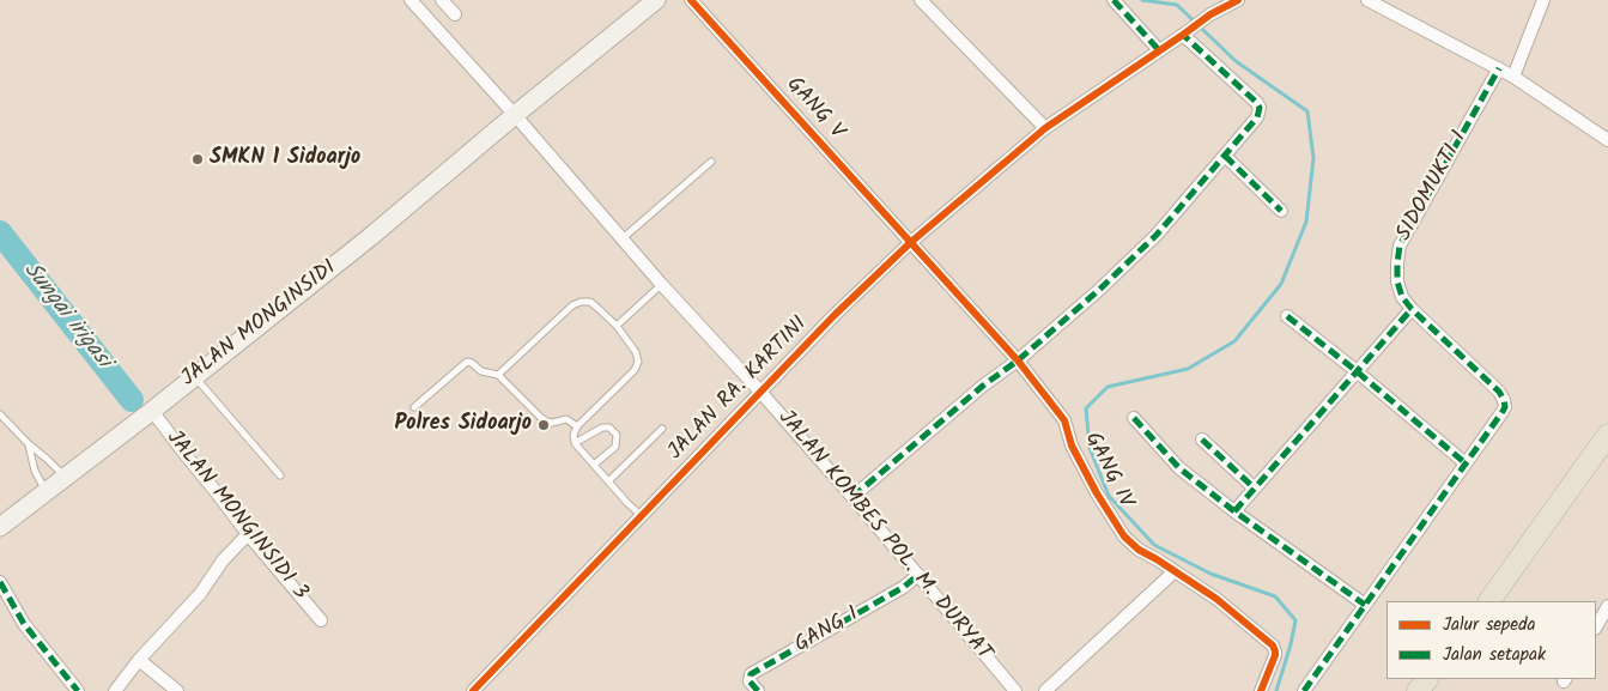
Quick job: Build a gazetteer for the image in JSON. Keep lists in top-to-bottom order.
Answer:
{
  "streets": {
    "main road": ["JALAN MONGINSIDI"],
    "street": [
      "GANG V",
      "SIDOMUKTI I",
      "JALAN RA. KARTINI",
      "GANG IV",
      "JALAN MONGINSIDI 3",
      "JALAN KOMBES POL. M. DURYAT",
      "GANG I"
    ]
  },
  "crossings": [
    ["GANG V", "JALAN RA. KARTINI"],
    ["GANG V", "GANG IV"],
    ["JALAN MONGINSIDI", "JALAN MONGINSIDI 3"],
    ["JALAN MONGINSIDI", "JALAN KOMBES POL. M. DURYAT"],
    ["JALAN RA. KARTINI", "GANG IV"],
    ["JALAN RA. KARTINI", "JALAN KOMBES POL. M. DURYAT"],
    ["JALAN KOMBES POL. M. DURYAT", "GANG I"]
  ],
  "water": ["Sungai irigasi"],
  "places": ["SMKN 1 Sidoarjo", "Polres Sidoarjo"],
  "legend": ["Jalur sepeda", "Jalan setapak"]
}
